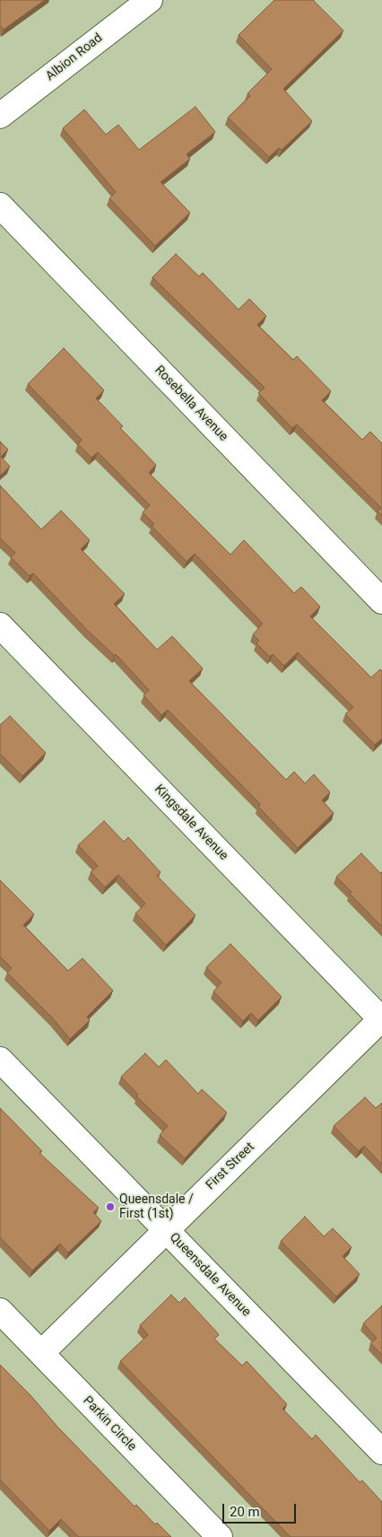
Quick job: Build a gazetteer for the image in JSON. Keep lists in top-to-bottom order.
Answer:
{
  "streets": {
    "street": [
      "Albion Road",
      "Rosebella Avenue",
      "Kingsdale Avenue",
      "First Street",
      "Queensdale Avenue",
      "Parkin Circle"
    ]
  },
  "crossings": [
    ["Kingsdale Avenue", "First Street"],
    ["First Street", "Queensdale Avenue"],
    ["First Street", "Parkin Circle"]
  ],
  "places": ["Queensdale / First (1st)"],
  "scale_bar": "20 m"
}
